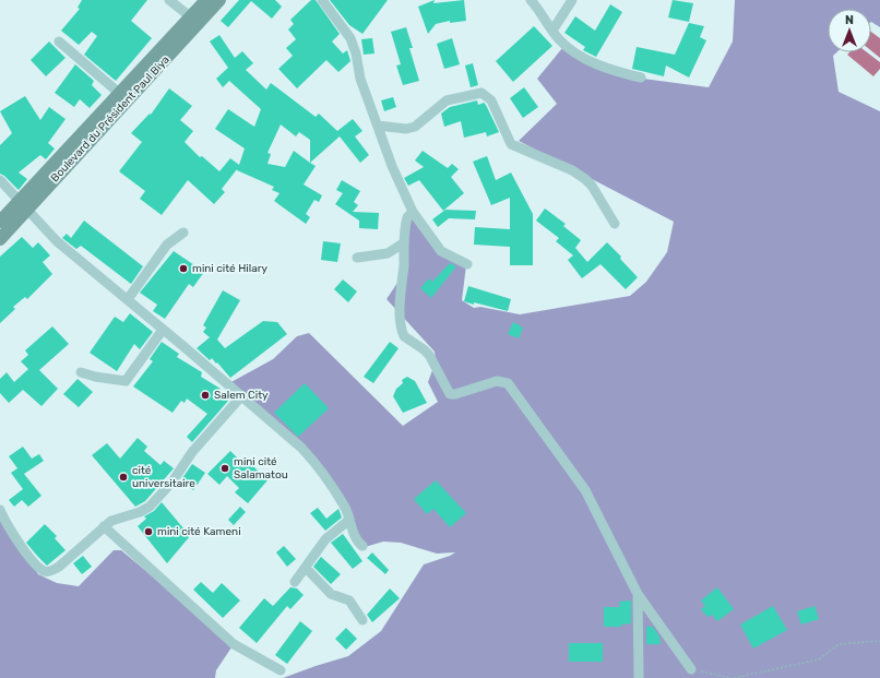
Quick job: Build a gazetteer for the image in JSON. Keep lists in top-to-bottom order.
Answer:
{
  "streets": {
    "main road": ["Boulevard du Président Paul Biya"]
  },
  "places": [
    "mini cité Hilary",
    "Salem City",
    "mini cité Salamatou",
    "cité universitaire",
    "mini cité Kameni"
  ],
  "north": "top"
}
